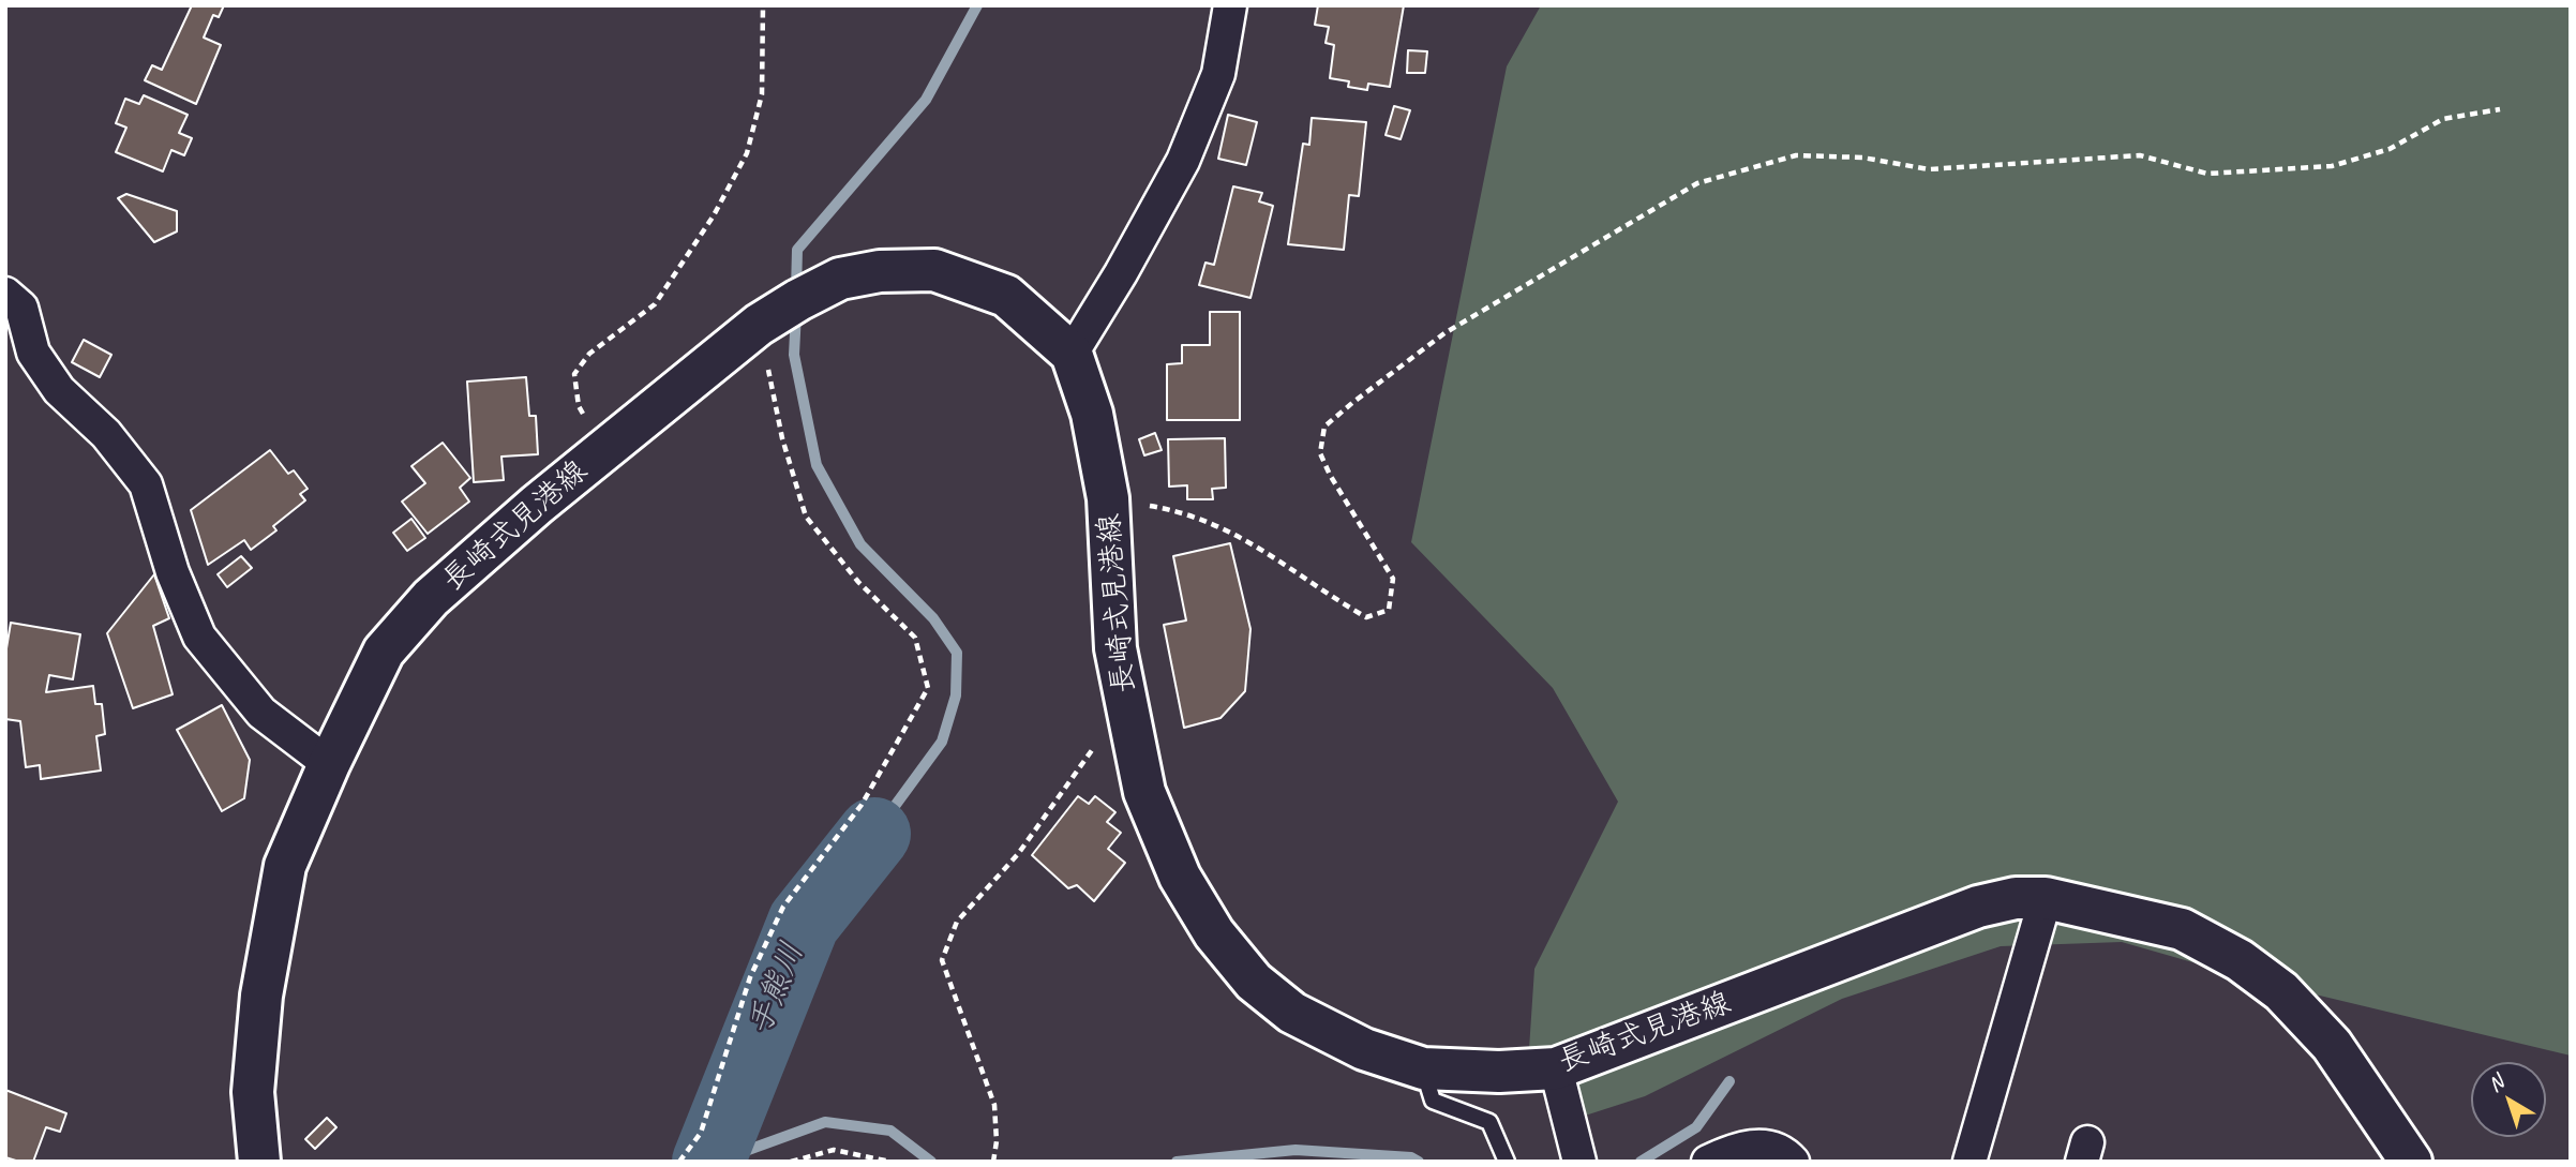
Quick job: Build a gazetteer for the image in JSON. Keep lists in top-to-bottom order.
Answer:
{
  "streets": {
    "main road": ["長崎式見港線"]
  },
  "water": ["手熊川"],
  "north": "top left"
}
